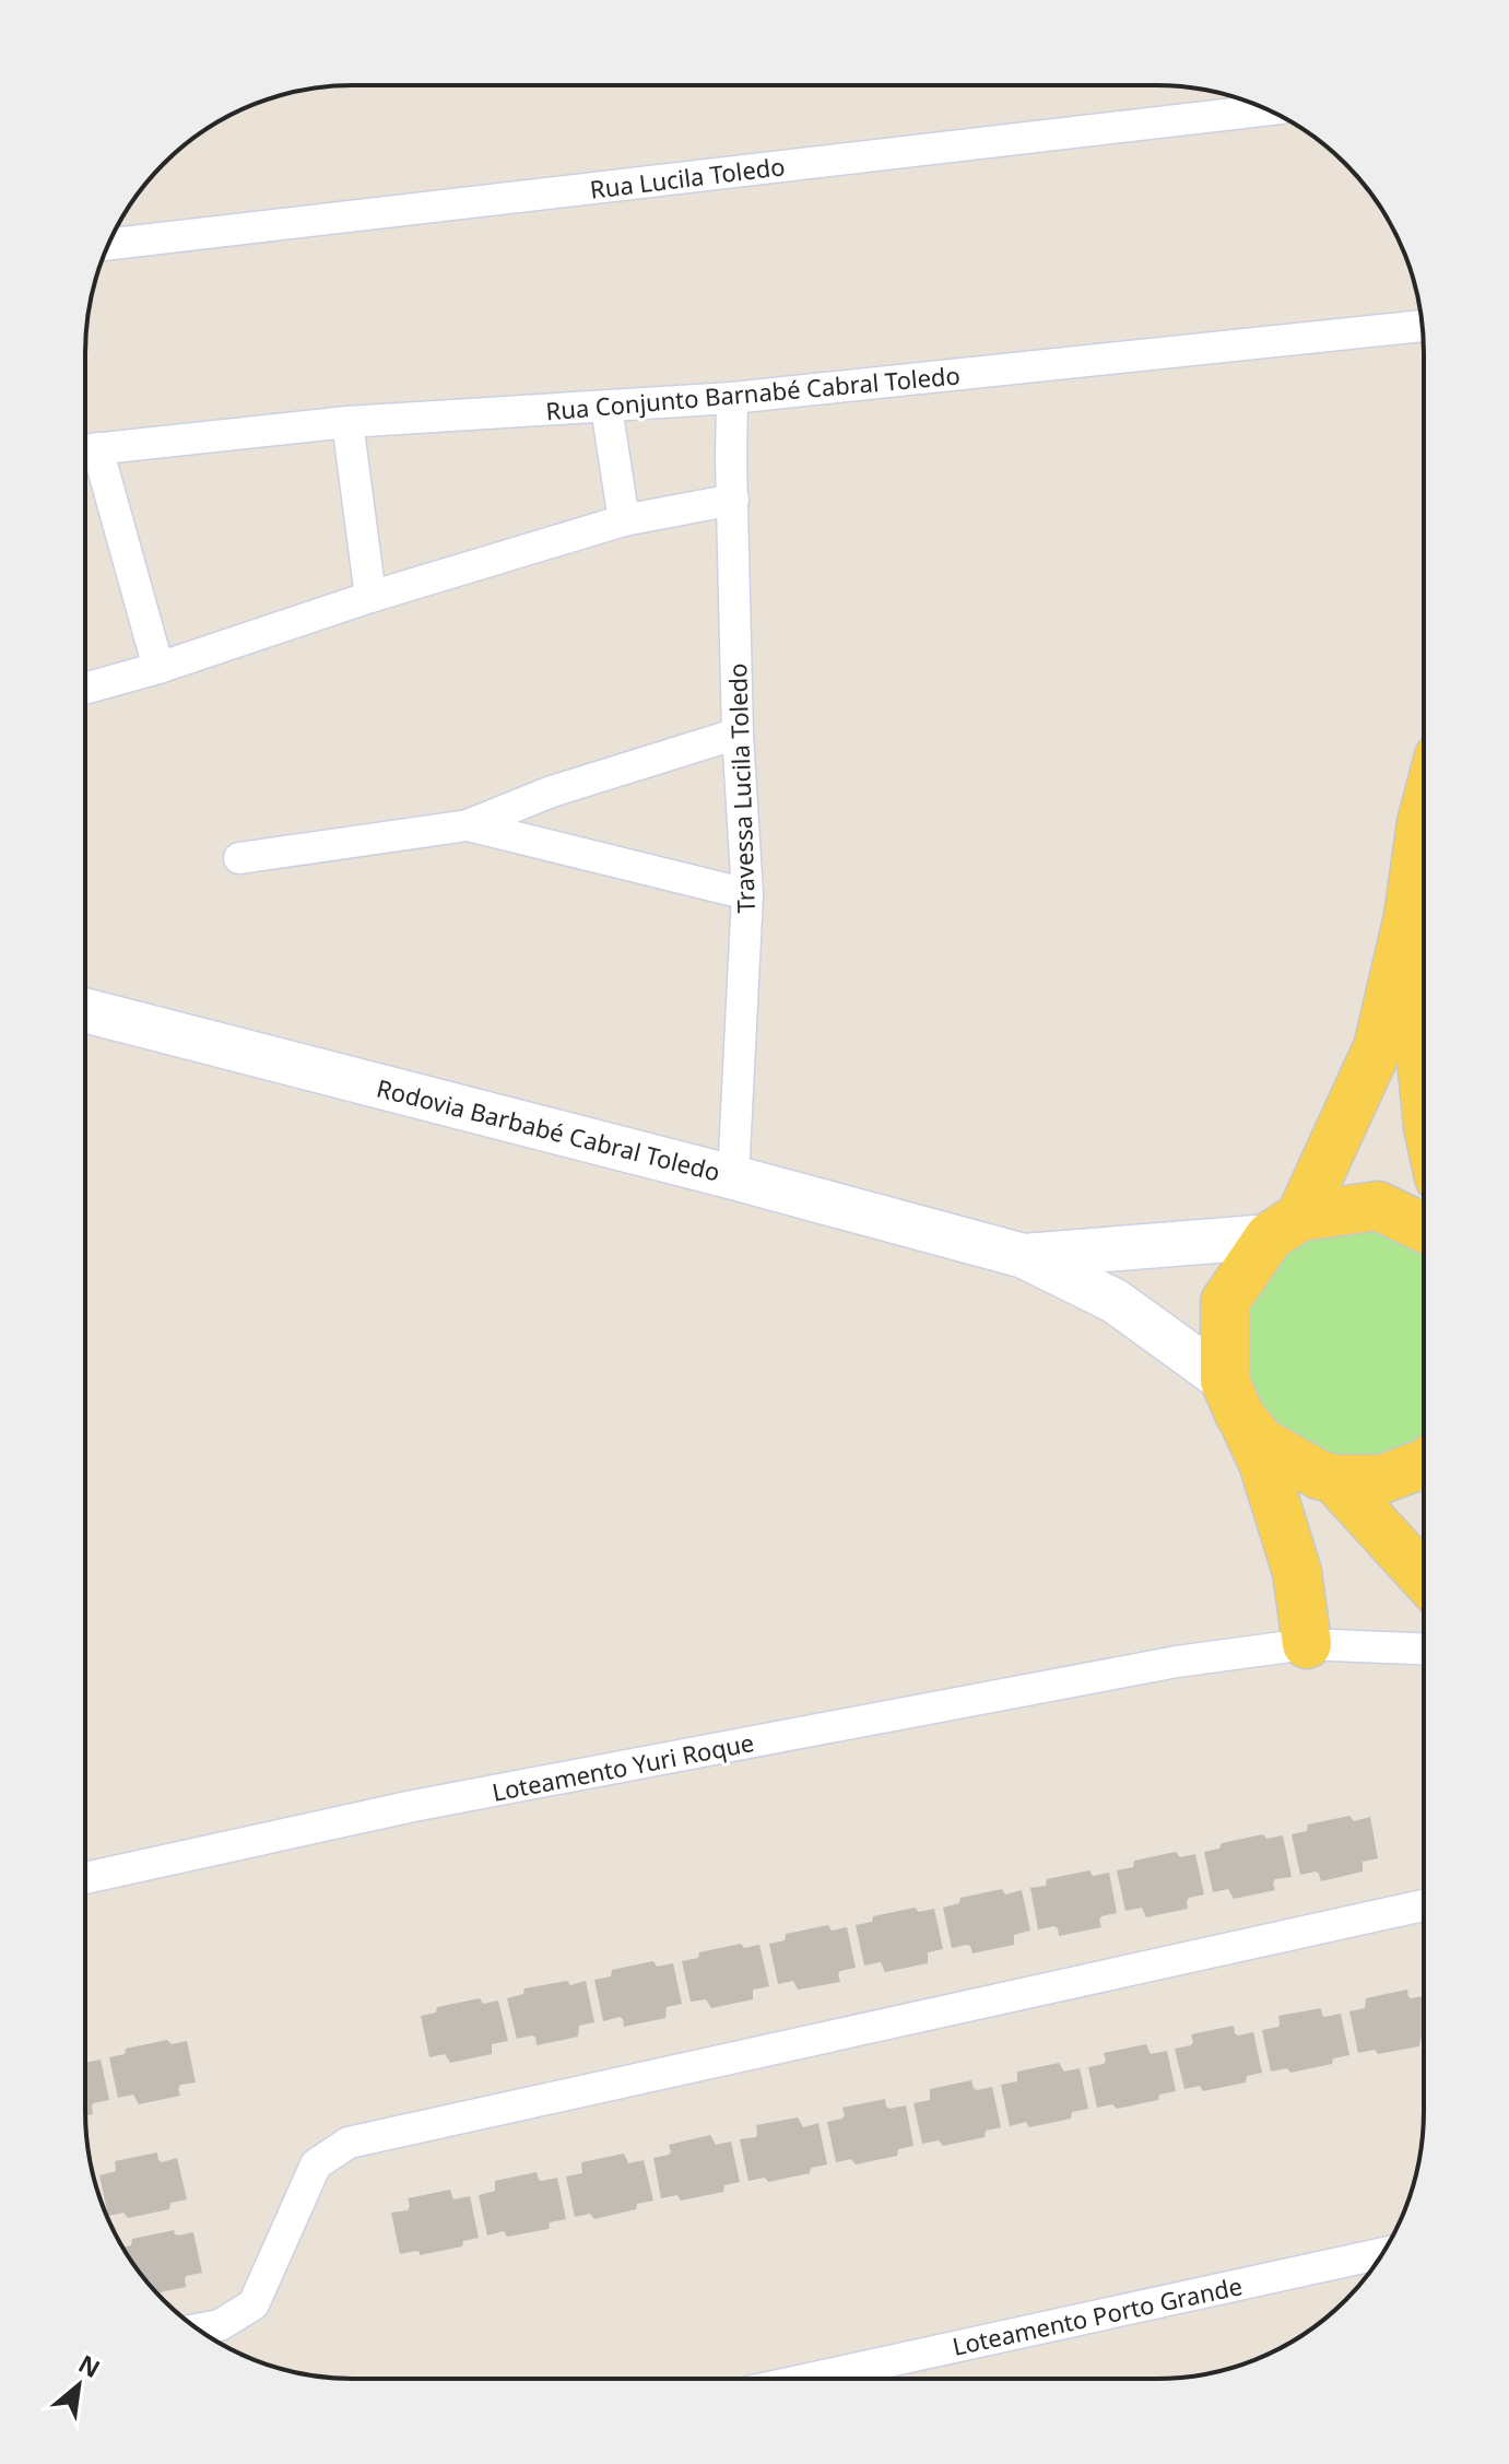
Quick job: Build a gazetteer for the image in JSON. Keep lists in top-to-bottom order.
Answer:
{
  "streets": {
    "street": [
      "Rua Lucila Toledo",
      "Rua Conjunto Barnabé Cabral Toledo",
      "Travessa Lucila Toledo",
      "Rodovia Barbabé Cabral Toledo",
      "Loteamento Yuri Roque",
      "Loteamento Porto Grande"
    ]
  },
  "crossings": [
    ["Rua Conjunto Barnabé Cabral Toledo", "Travessa Lucila Toledo"],
    ["Travessa Lucila Toledo", "Rodovia Barbabé Cabral Toledo"]
  ],
  "north": "top right"
}
